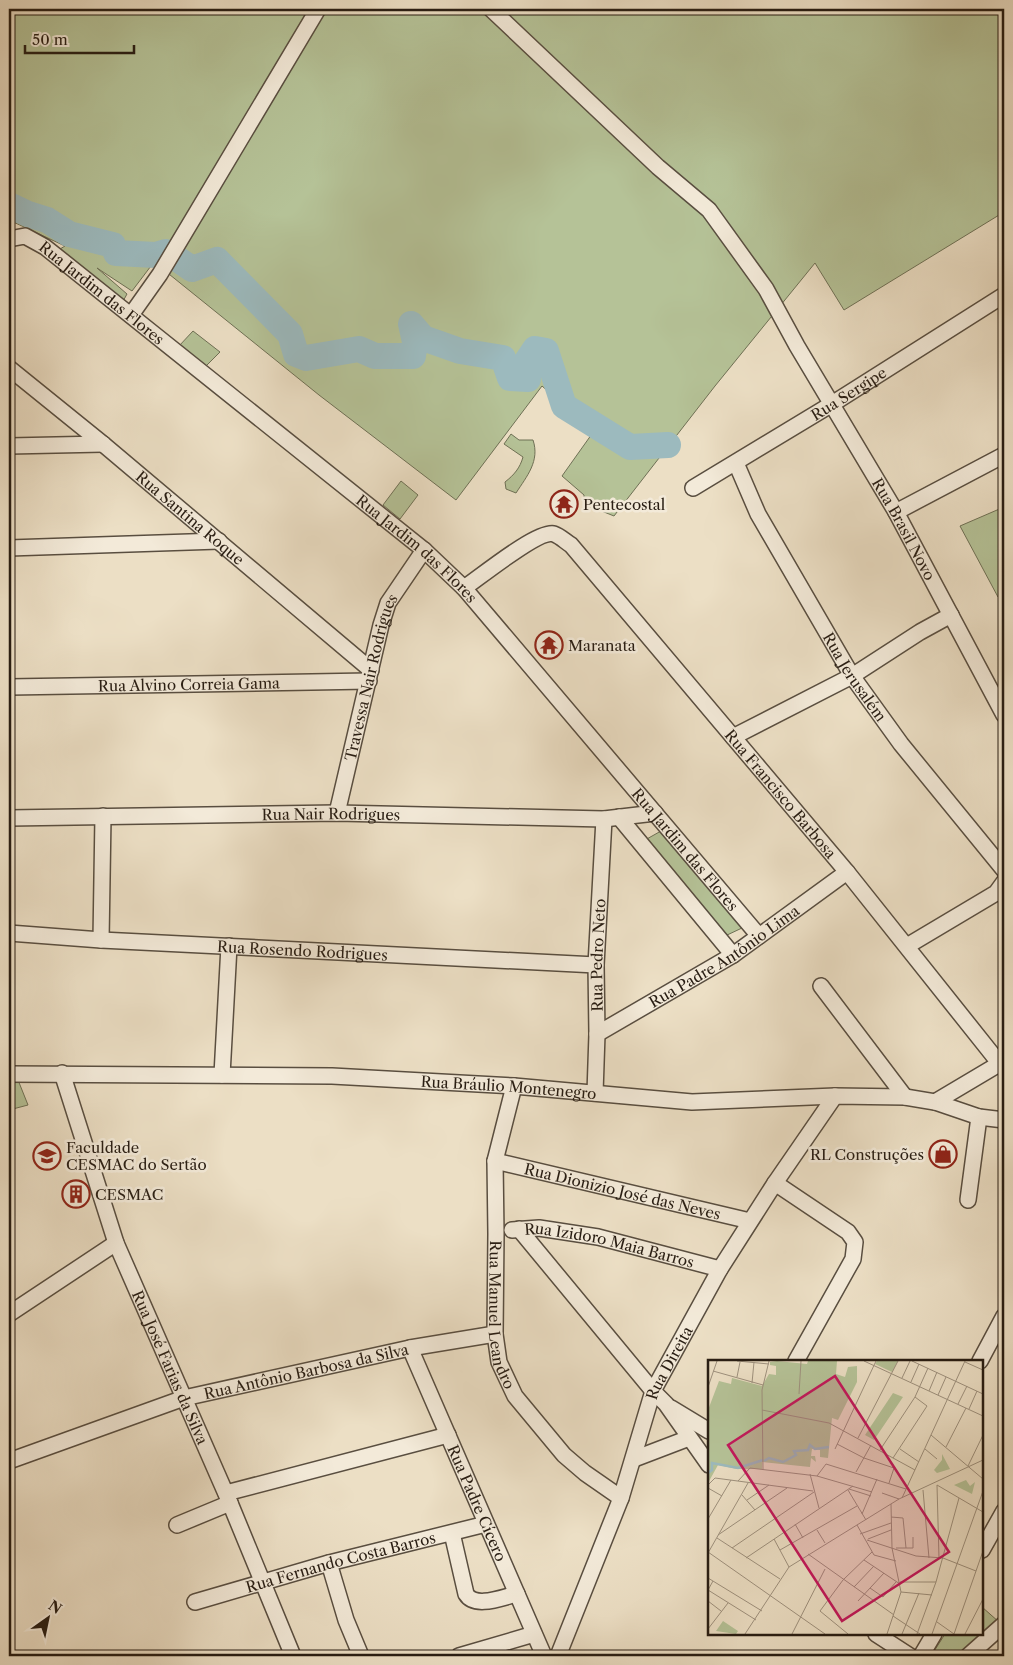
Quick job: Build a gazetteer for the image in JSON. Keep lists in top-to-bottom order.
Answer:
{
  "streets": {
    "street": [
      "Rua Jardim das Flores",
      "Rua Sergipe",
      "Rua Santina Roque",
      "Rua Brasil Novo",
      "Rua Jerusalém",
      "Travessa Nair Rodrigues",
      "Rua Alvino Correia Gama",
      "Rua Francisco Barbosa",
      "Rua Nair Rodrigues",
      "Rua Rosendo Rodrigues",
      "Rua Padre Antônio Lima",
      "Rua Pedro Neto",
      "Rua Bráulio Montenegro",
      "Rua Dionizio José das Neves",
      "Rua Izidoro Maia Barros",
      "Rua Manuel Leandro",
      "Rua Direita",
      "Rua José Farias da Silva",
      "Rua Antônio Barbosa da Silva",
      "Rua Padre Cícero",
      "Rua Fernando Costa Barros"
    ]
  },
  "crossings": [
    ["Rua Jardim das Flores", "Travessa Nair Rodrigues"],
    ["Rua Jardim das Flores", "Rua Francisco Barbosa"],
    ["Rua Jardim das Flores", "Rua Nair Rodrigues"],
    ["Rua Jardim das Flores", "Rua Padre Antônio Lima"],
    ["Rua Sergipe", "Rua Brasil Novo"],
    ["Rua Sergipe", "Rua Jerusalém"],
    ["Rua Santina Roque", "Travessa Nair Rodrigues"],
    ["Rua Santina Roque", "Rua Alvino Correia Gama"],
    ["Travessa Nair Rodrigues", "Rua Alvino Correia Gama"],
    ["Travessa Nair Rodrigues", "Rua Nair Rodrigues"],
    ["Rua Francisco Barbosa", "Rua Padre Antônio Lima"],
    ["Rua Nair Rodrigues", "Rua Pedro Neto"],
    ["Rua Rosendo Rodrigues", "Rua Pedro Neto"],
    ["Rua Padre Antônio Lima", "Rua Pedro Neto"],
    ["Rua Pedro Neto", "Rua Bráulio Montenegro"],
    ["Rua Bráulio Montenegro", "Rua Manuel Leandro"],
    ["Rua Bráulio Montenegro", "Rua Direita"],
    ["Rua Bráulio Montenegro", "Rua José Farias da Silva"],
    ["Rua Dionizio José das Neves", "Rua Manuel Leandro"],
    ["Rua Dionizio José das Neves", "Rua Direita"],
    ["Rua Izidoro Maia Barros", "Rua Manuel Leandro"],
    ["Rua Izidoro Maia Barros", "Rua Direita"],
    ["Rua Manuel Leandro", "Rua Direita"],
    ["Rua Manuel Leandro", "Rua Antônio Barbosa da Silva"],
    ["Rua Direita", "Rua Padre Cícero"],
    ["Rua José Farias da Silva", "Rua Antônio Barbosa da Silva"],
    ["Rua José Farias da Silva", "Rua Fernando Costa Barros"],
    ["Rua Antônio Barbosa da Silva", "Rua Padre Cícero"],
    ["Rua Padre Cícero", "Rua Fernando Costa Barros"]
  ],
  "places": {
    "temple": ["Pentecostal", "Maranata"],
    "shop": ["RL Construções"],
    "school or university": ["Faculdade CESMAC do Sertão"],
    "building": ["CESMAC"]
  },
  "scale_bar": "50 m",
  "north": "top right"
}
